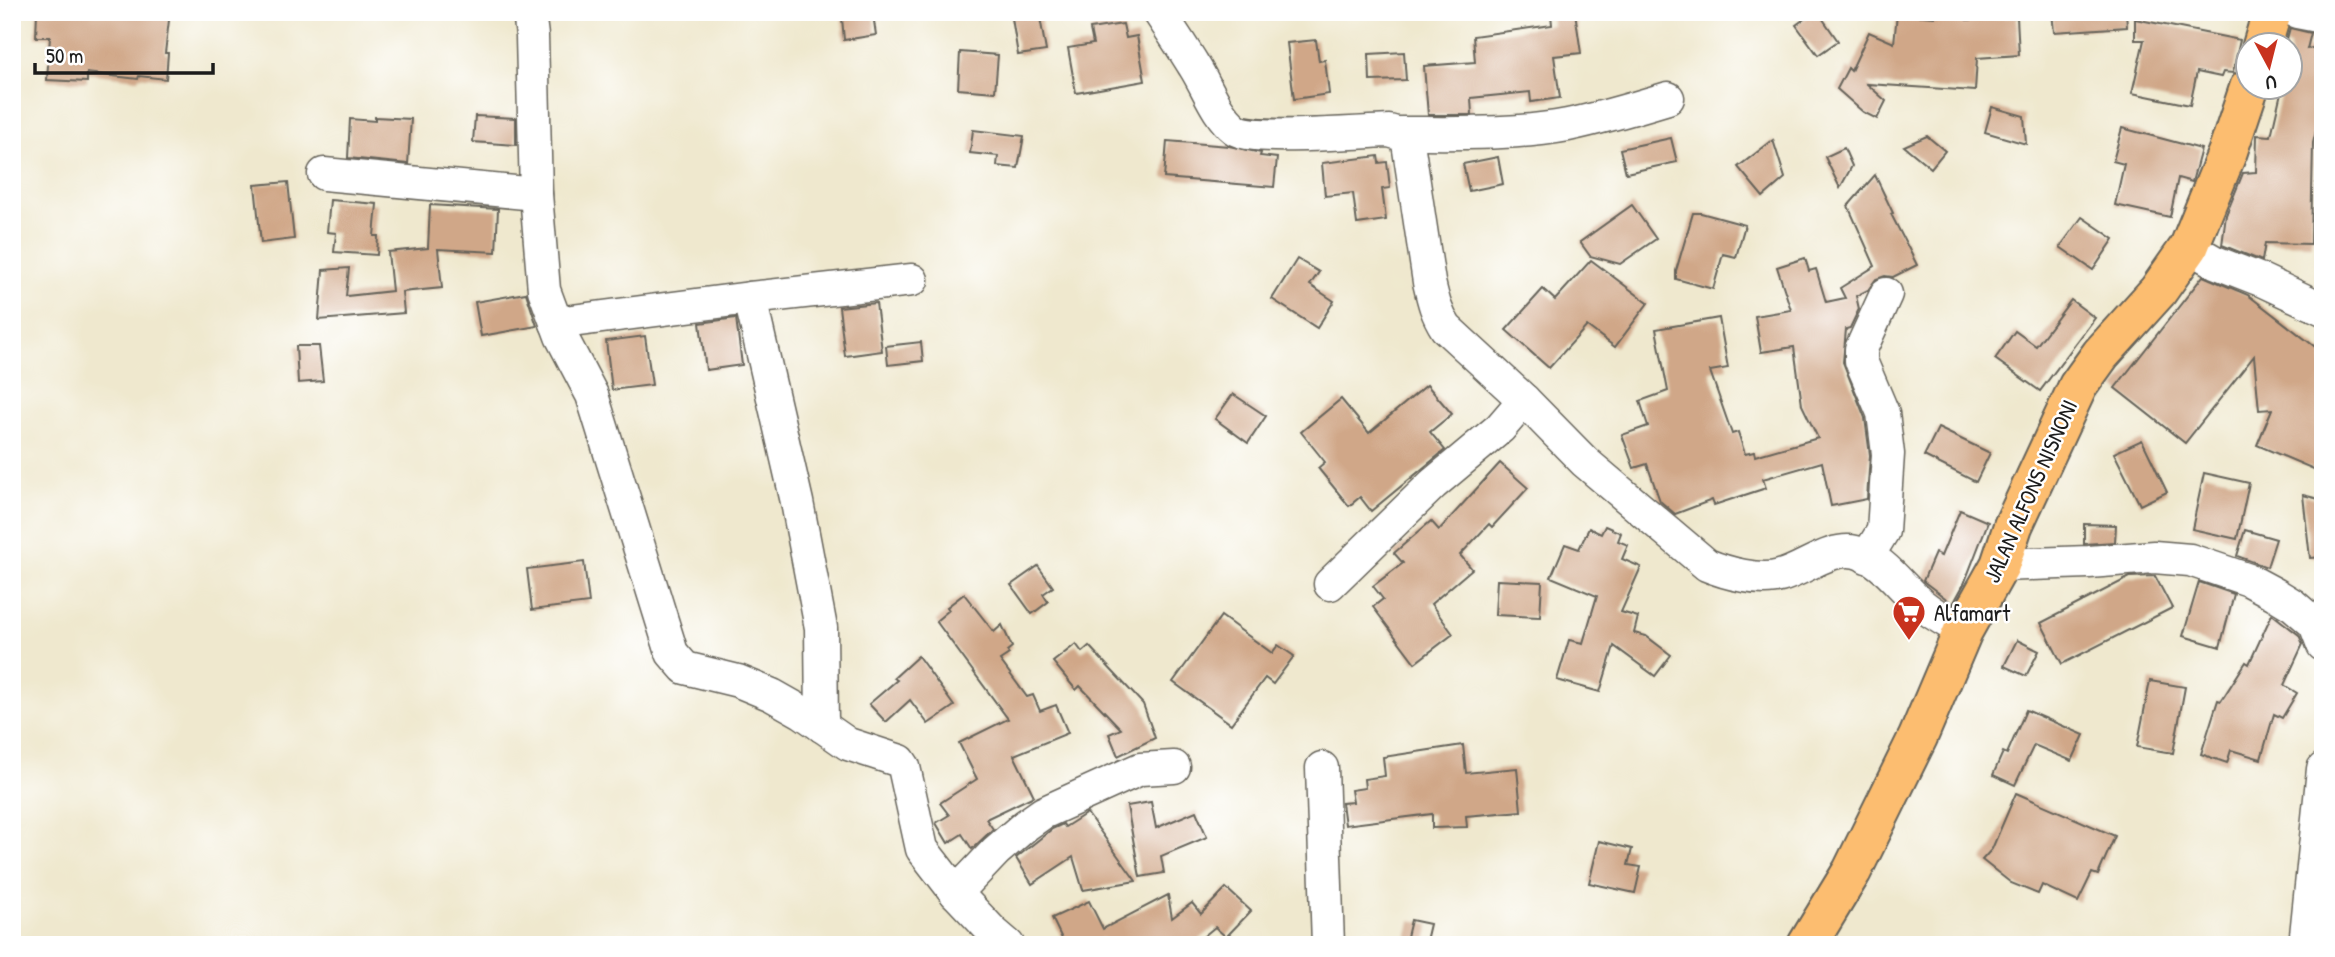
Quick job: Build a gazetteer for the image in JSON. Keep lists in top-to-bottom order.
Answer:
{
  "streets": {
    "main road": ["JALAN ALFONS NISNONI"]
  },
  "places": {
    "supermarket": ["Alfamart"]
  },
  "scale_bar": "50 m",
  "north": "bottom"
}
